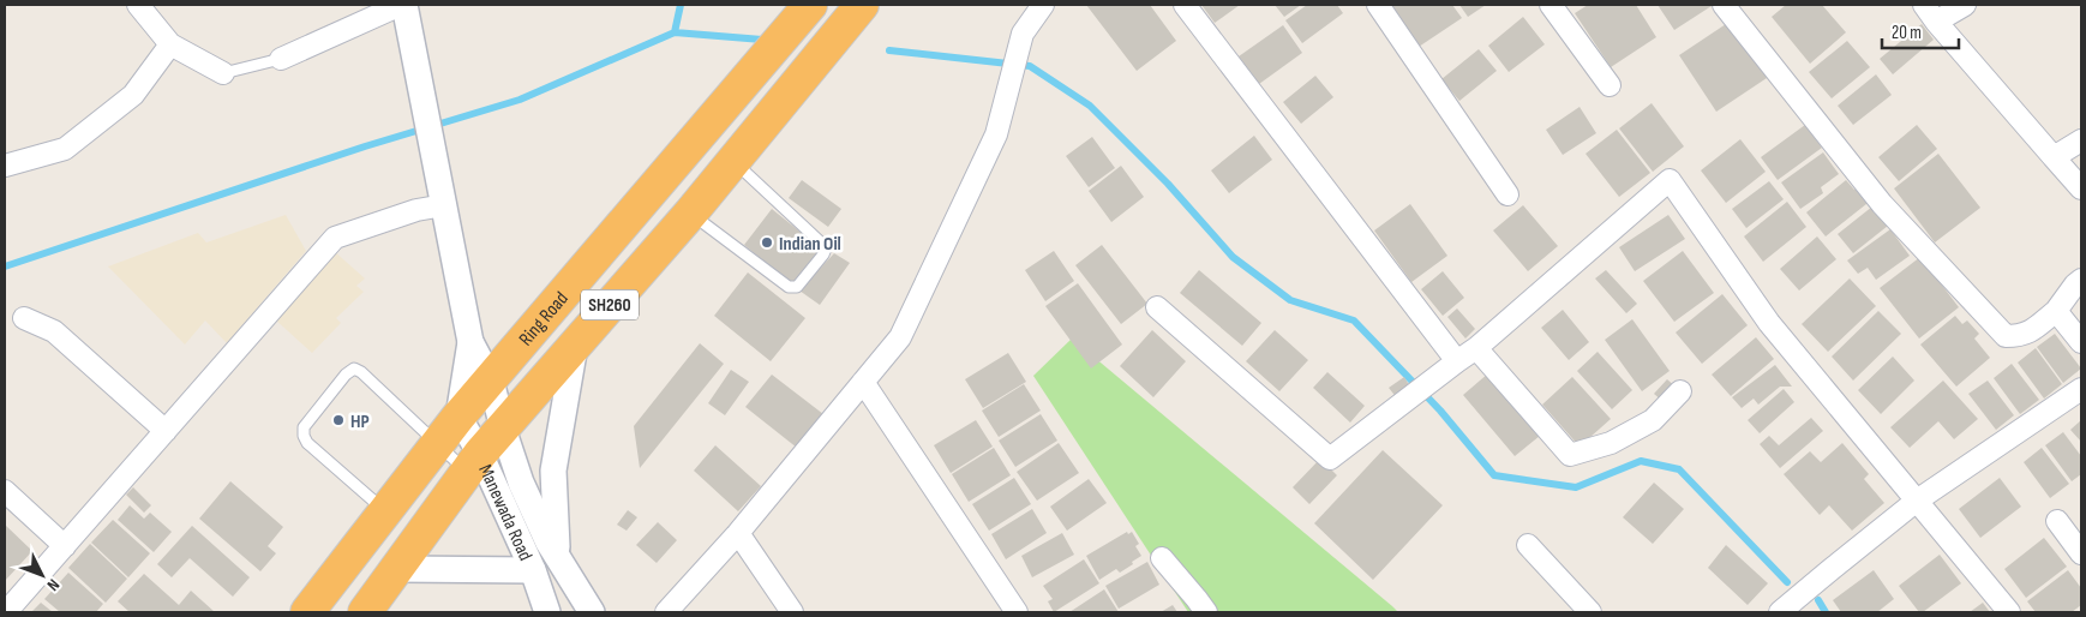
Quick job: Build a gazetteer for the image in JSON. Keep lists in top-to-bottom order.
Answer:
{
  "streets": {
    "highway": ["SH260", "Ring Road"],
    "street": ["Manewada Road"]
  },
  "crossings": [
    ["Ring Road", "Manewada Road"]
  ],
  "places": ["Indian Oil", "HP"],
  "scale_bar": "20 m",
  "north": "bottom right"
}
